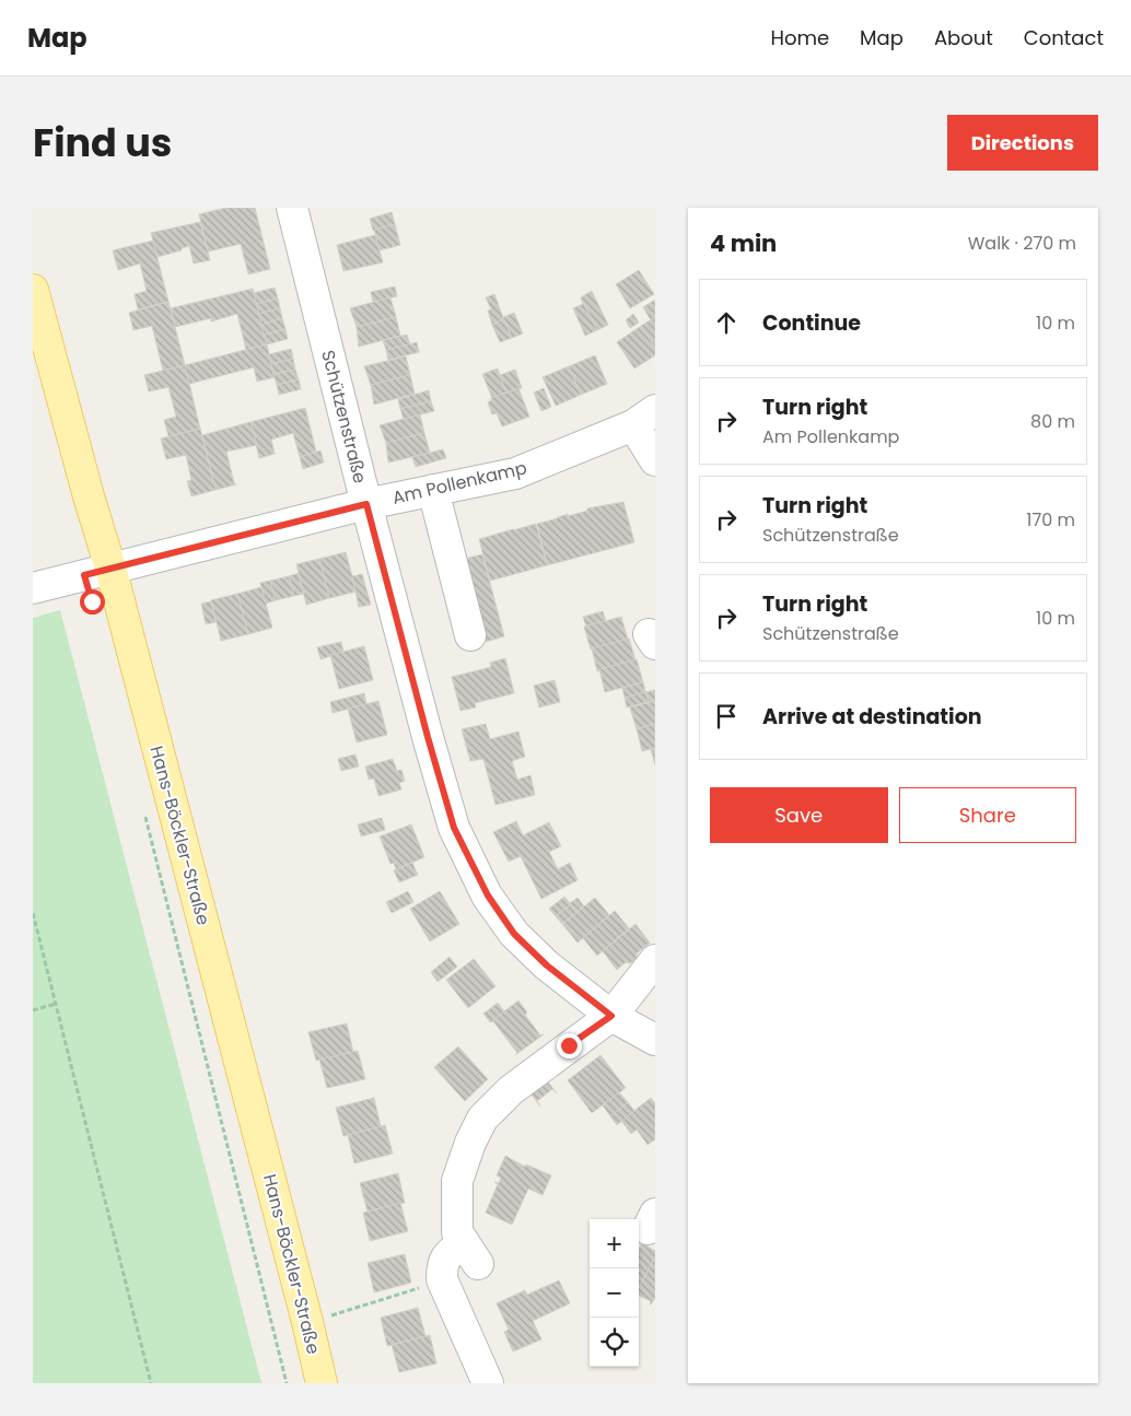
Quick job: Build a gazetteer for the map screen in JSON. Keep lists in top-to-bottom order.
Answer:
{
  "streets": {
    "main road": ["Hans-Böckler-Straße"],
    "street": ["Schützenstraße", "Am Pollenkamp"]
  },
  "crossings": [
    ["Schützenstraße", "Am Pollenkamp"],
    ["Am Pollenkamp", "Hans-Böckler-Straße"]
  ],
  "page": {
    "header": "Map",
    "nav": [
      "Home",
      "Map",
      "About",
      "Contact"
    ],
    "title": "Find us",
    "buttons": [
      "Directions",
      ["Save", "Share"]
    ],
    "heading": ["4 min", "Walk · 270 m"],
    "list": [
      ["Continue", "10 m"],
      ["Turn right", "Am Pollenkamp", "80 m"],
      ["Turn right", "Schützenstraße", "170 m"],
      ["Turn right", "Schützenstraße", "10 m"],
      "Arrive at destination"
    ],
    "map_buttons": ["+", "−"]
  }
}
